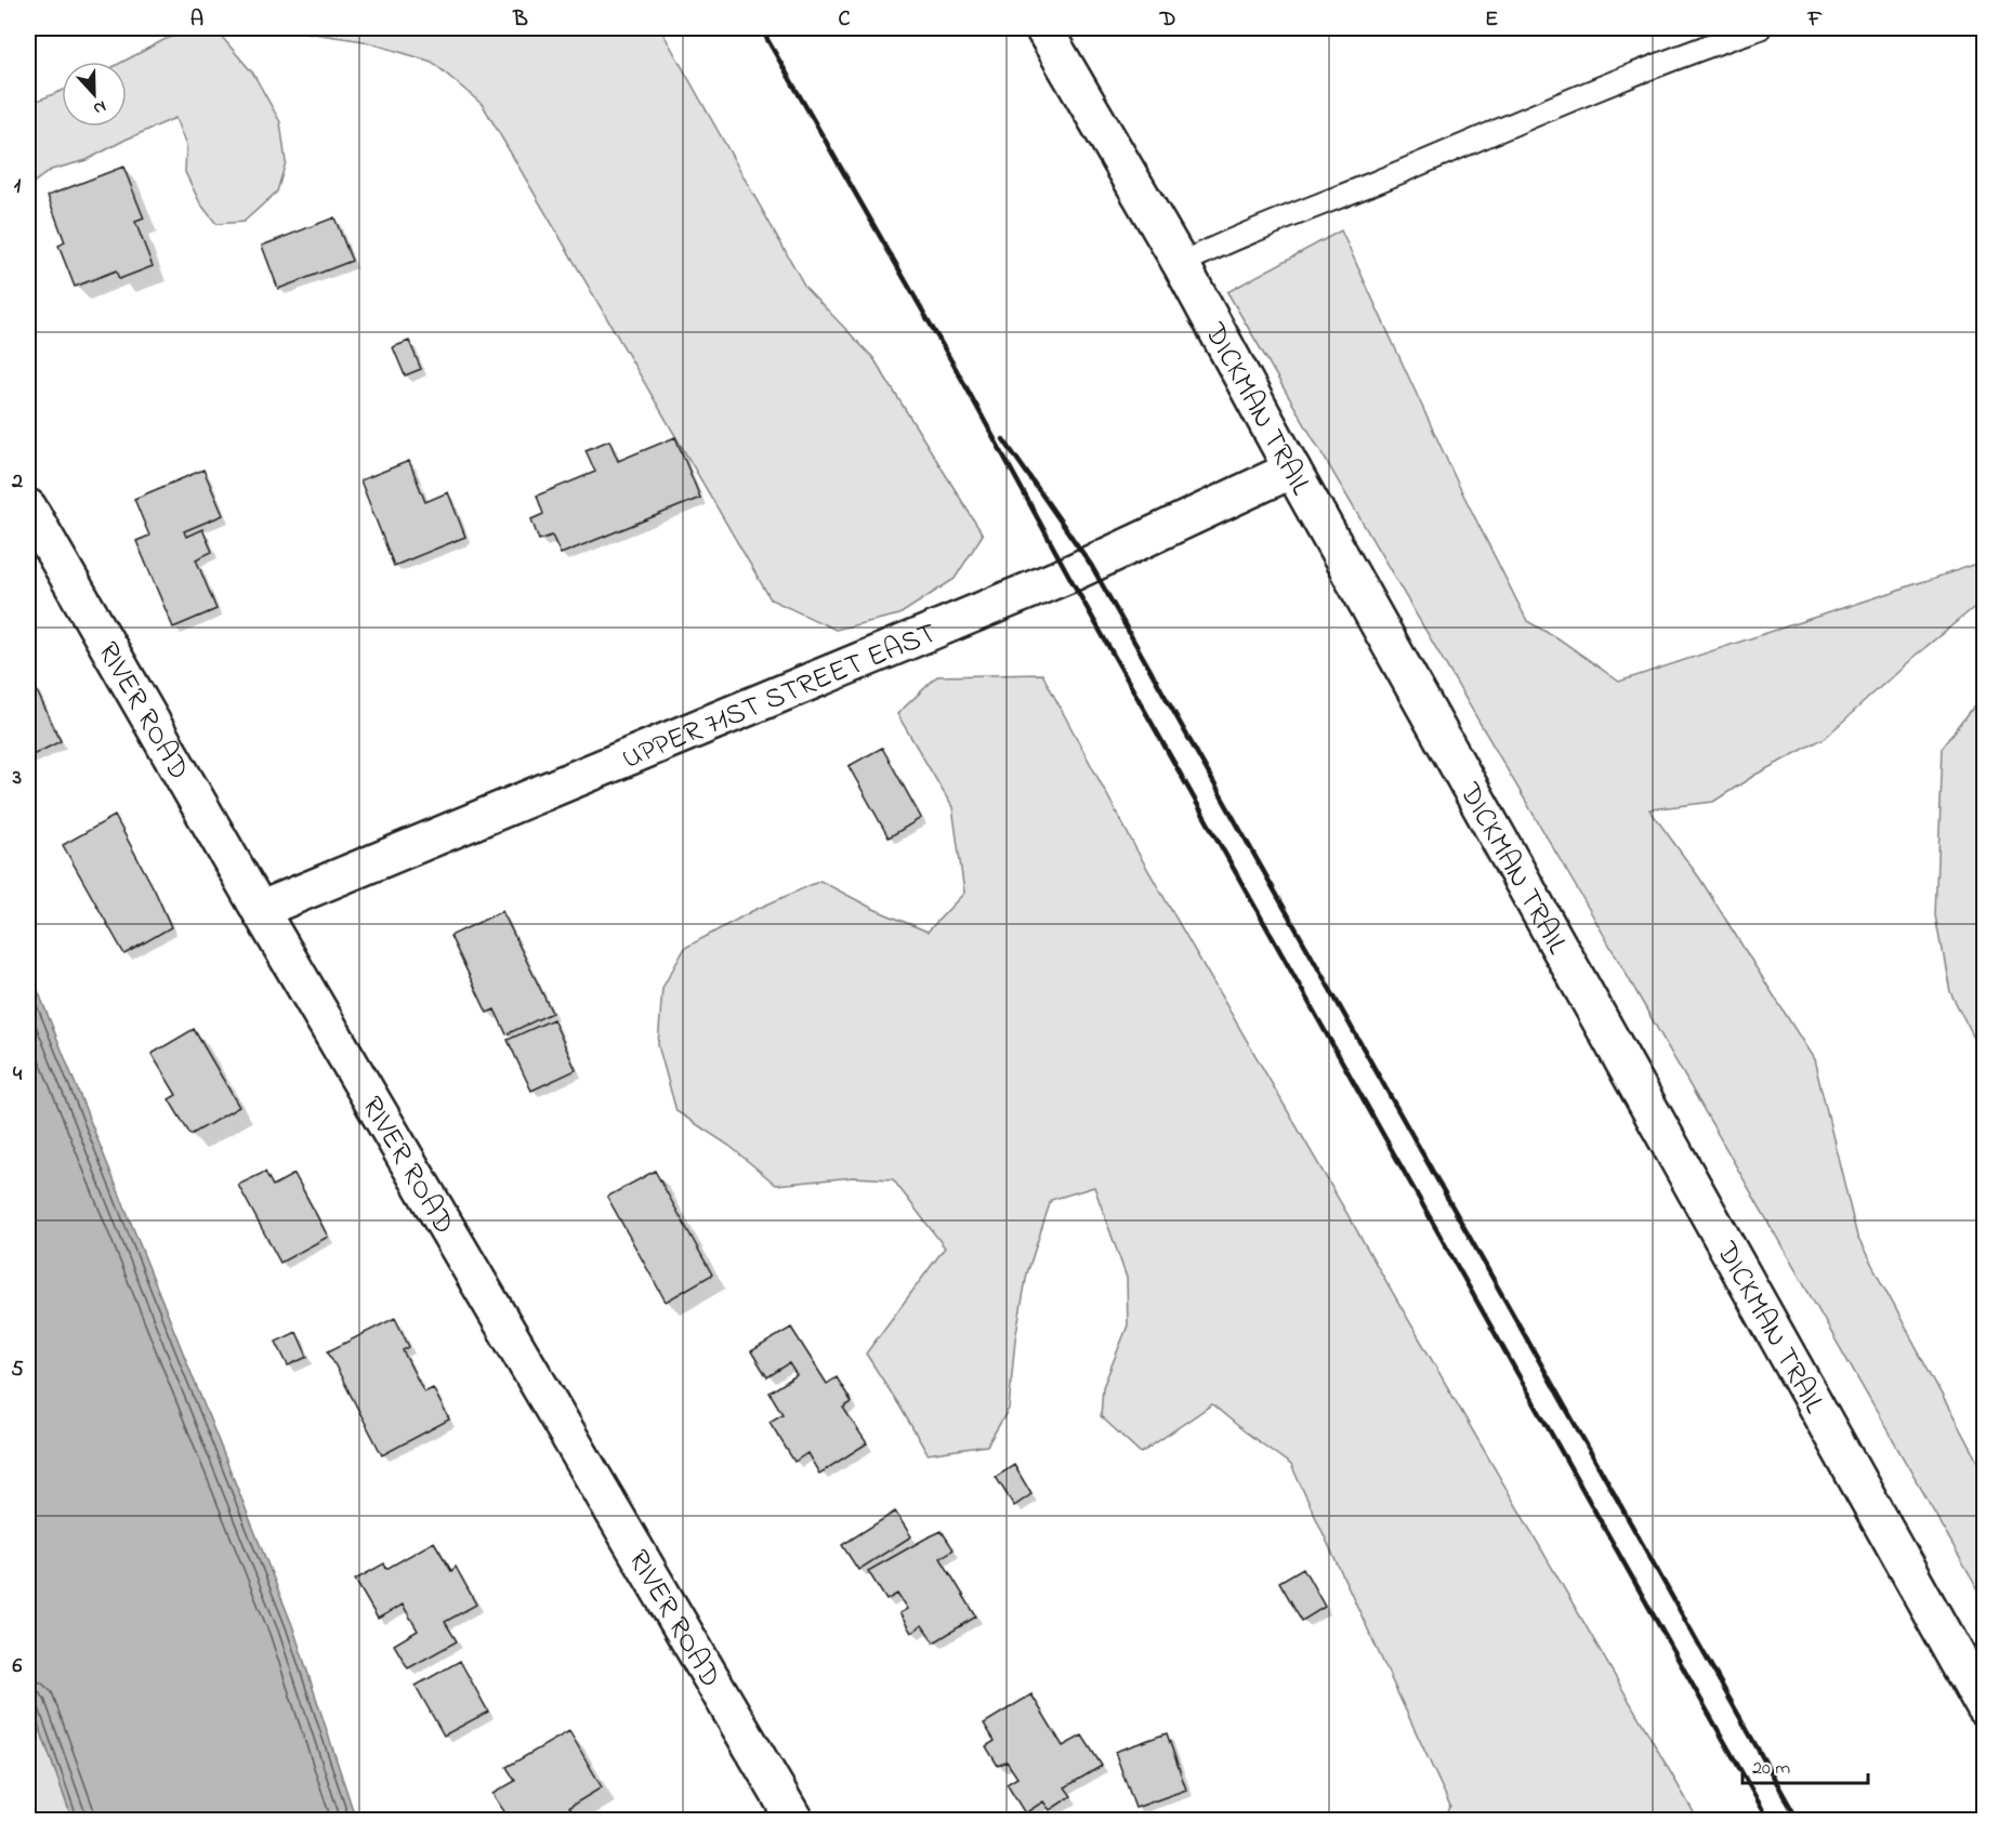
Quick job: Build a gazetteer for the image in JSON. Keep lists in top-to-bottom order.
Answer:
{
  "streets": {
    "street": ["DICKMAN TRAIL", "UPPER 71ST STREET EAST", "RIVER ROAD"]
  },
  "crossings": [
    ["DICKMAN TRAIL", "UPPER 71ST STREET EAST"],
    ["UPPER 71ST STREET EAST", "RIVER ROAD"]
  ],
  "scale_bar": "20 m",
  "north": "bottom",
  "grid": {
    "columns": [
      "A",
      "B",
      "C",
      "D",
      "E",
      "F"
    ],
    "rows": [
      "1",
      "2",
      "3",
      "4",
      "5",
      "6"
    ]
  }
}
